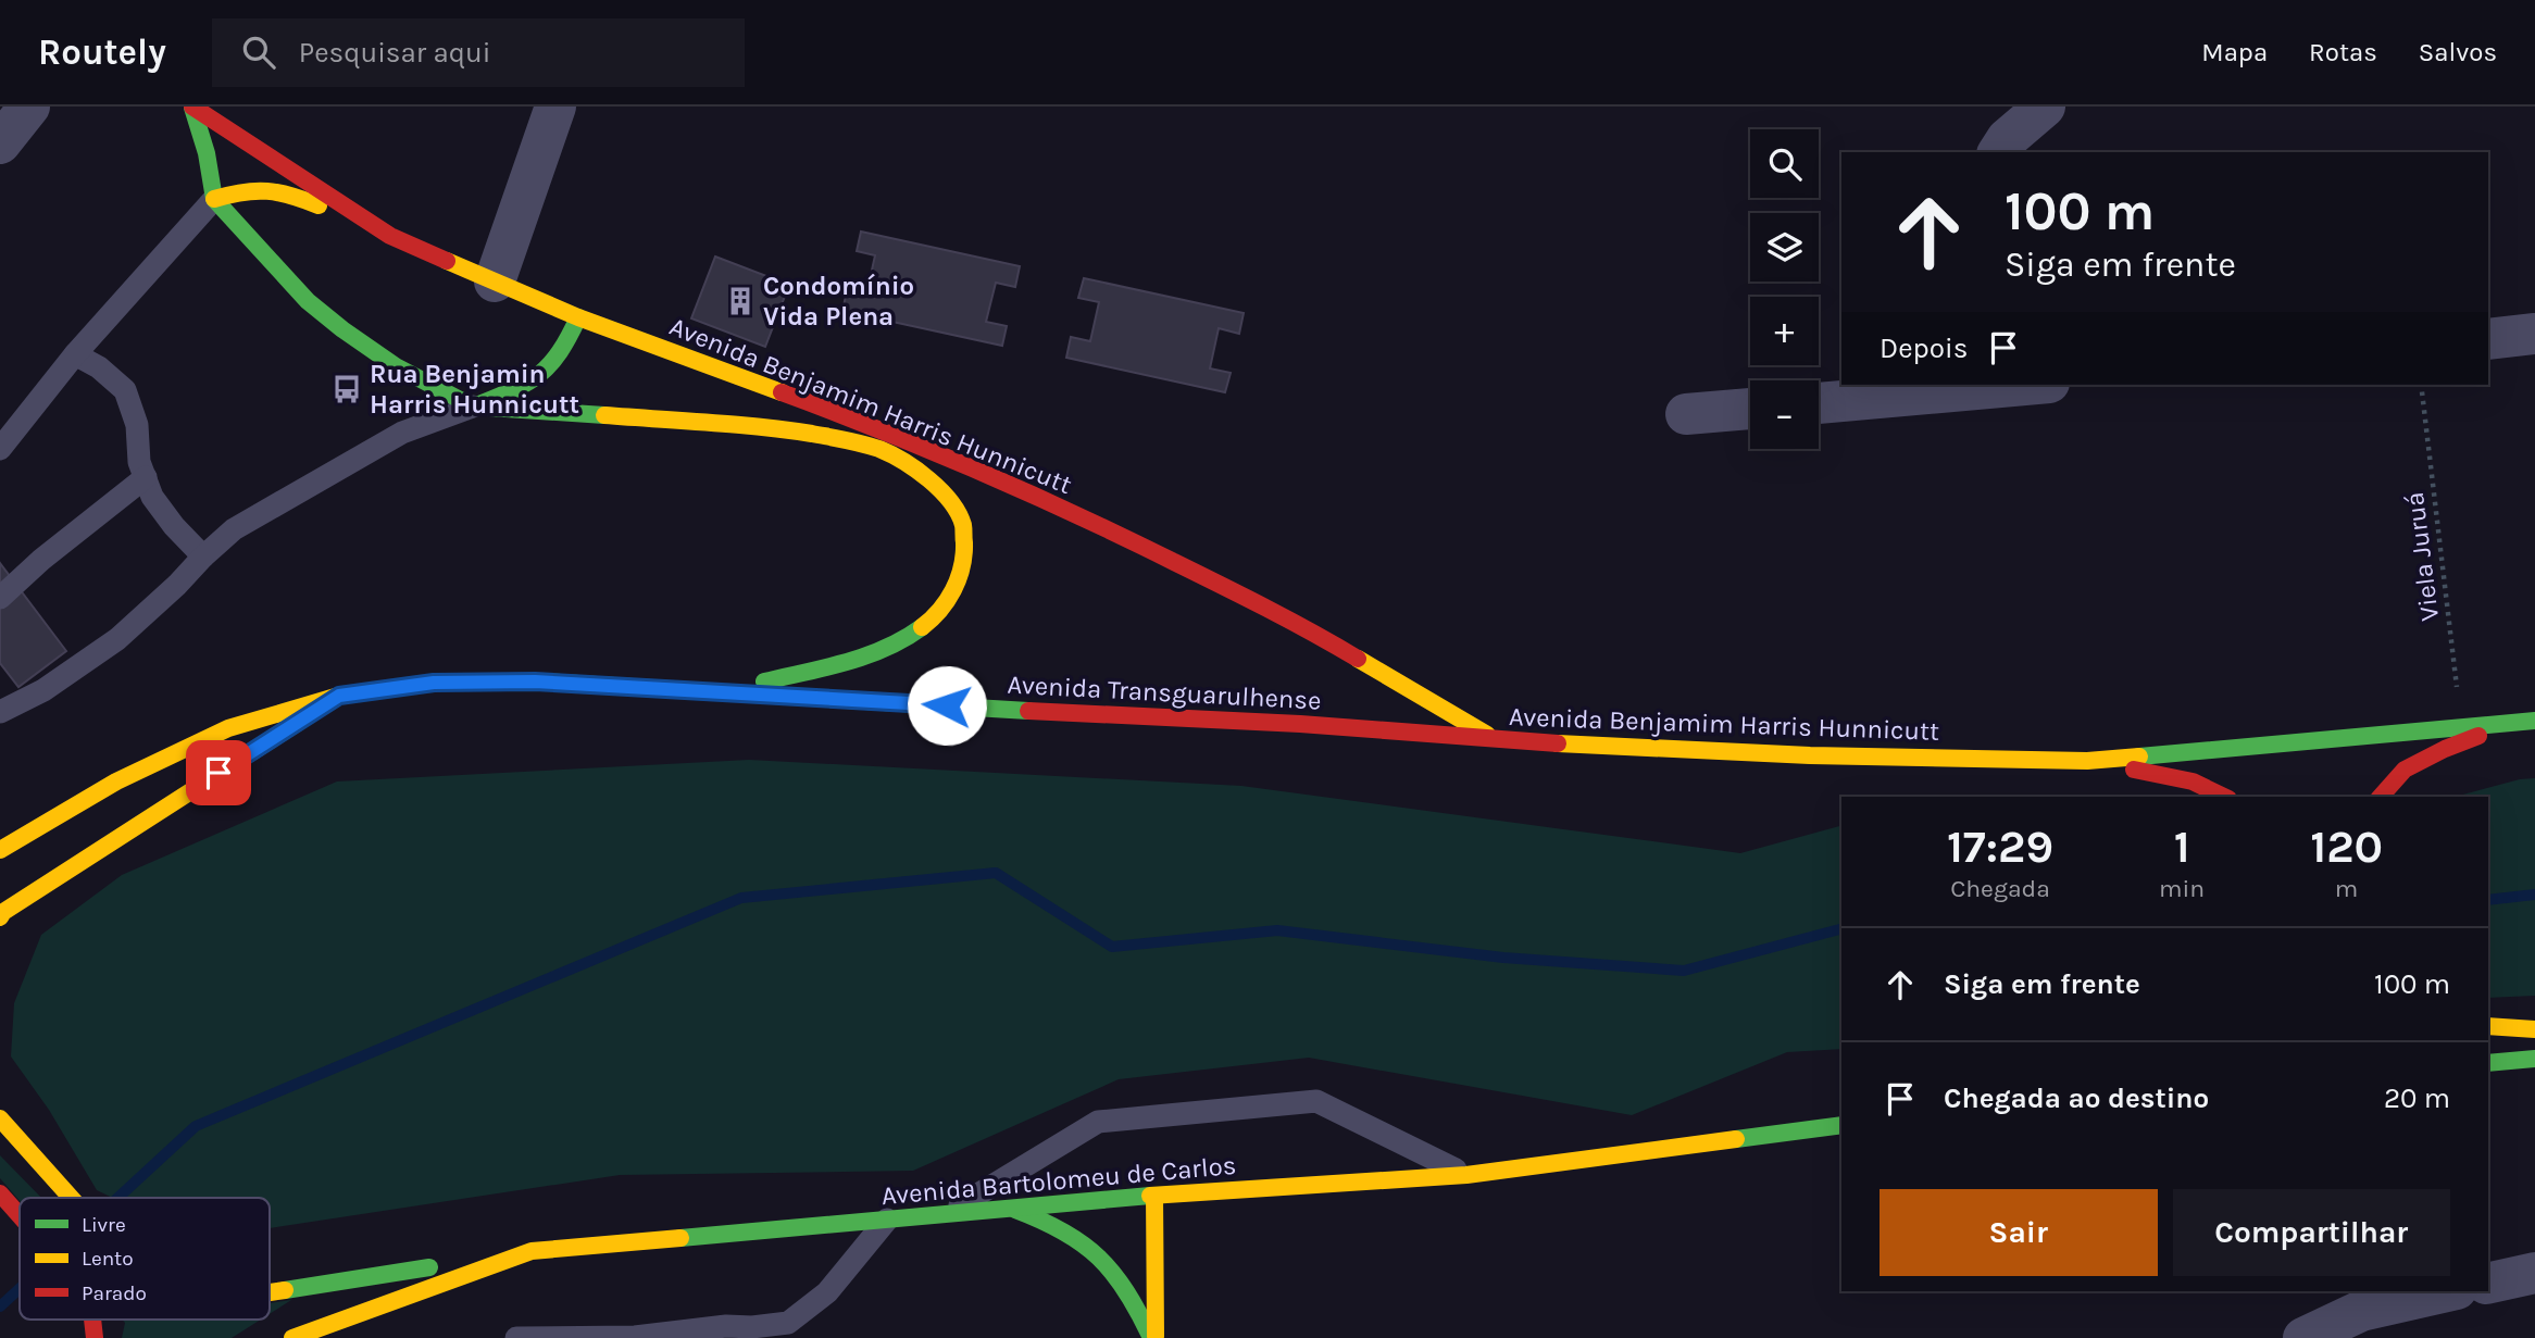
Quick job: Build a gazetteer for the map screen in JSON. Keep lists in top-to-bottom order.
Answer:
{
  "streets": {
    "main road": ["Avenida Benjamim Harris Hunnicutt", "Avenida Transguarulhense", "Avenida Bartolomeu de Carlos"],
    "path": ["Viela Juruá"]
  },
  "crossings": [
    ["Avenida Benjamim Harris Hunnicutt", "Viela Juruá"],
    ["Avenida Benjamim Harris Hunnicutt", "Avenida Transguarulhense"]
  ],
  "places": {
    "building": ["Condomínio Vida Plena"],
    "bus stop": ["Rua Benjamin Harris Hunnicutt"]
  },
  "legend": ["Livre", "Lento", "Parado"],
  "page": {
    "header": "Routely",
    "search": "Pesquisar aqui",
    "nav": ["Mapa", "Rotas", "Salvos"],
    "map_buttons": ["+", "−"],
    "turn": ["100 m", "Siga em frente"],
    "then": "Depois",
    "eta": [
      "17:29",
      "Chegada",
      "1",
      "min",
      "120",
      "m"
    ],
    "list": [
      {
        "name": "Siga em frente",
        "value": "100 m"
      },
      {
        "name": "Chegada ao destino",
        "value": "20 m"
      }
    ],
    "buttons": ["Sair", "Compartilhar"]
  }
}
